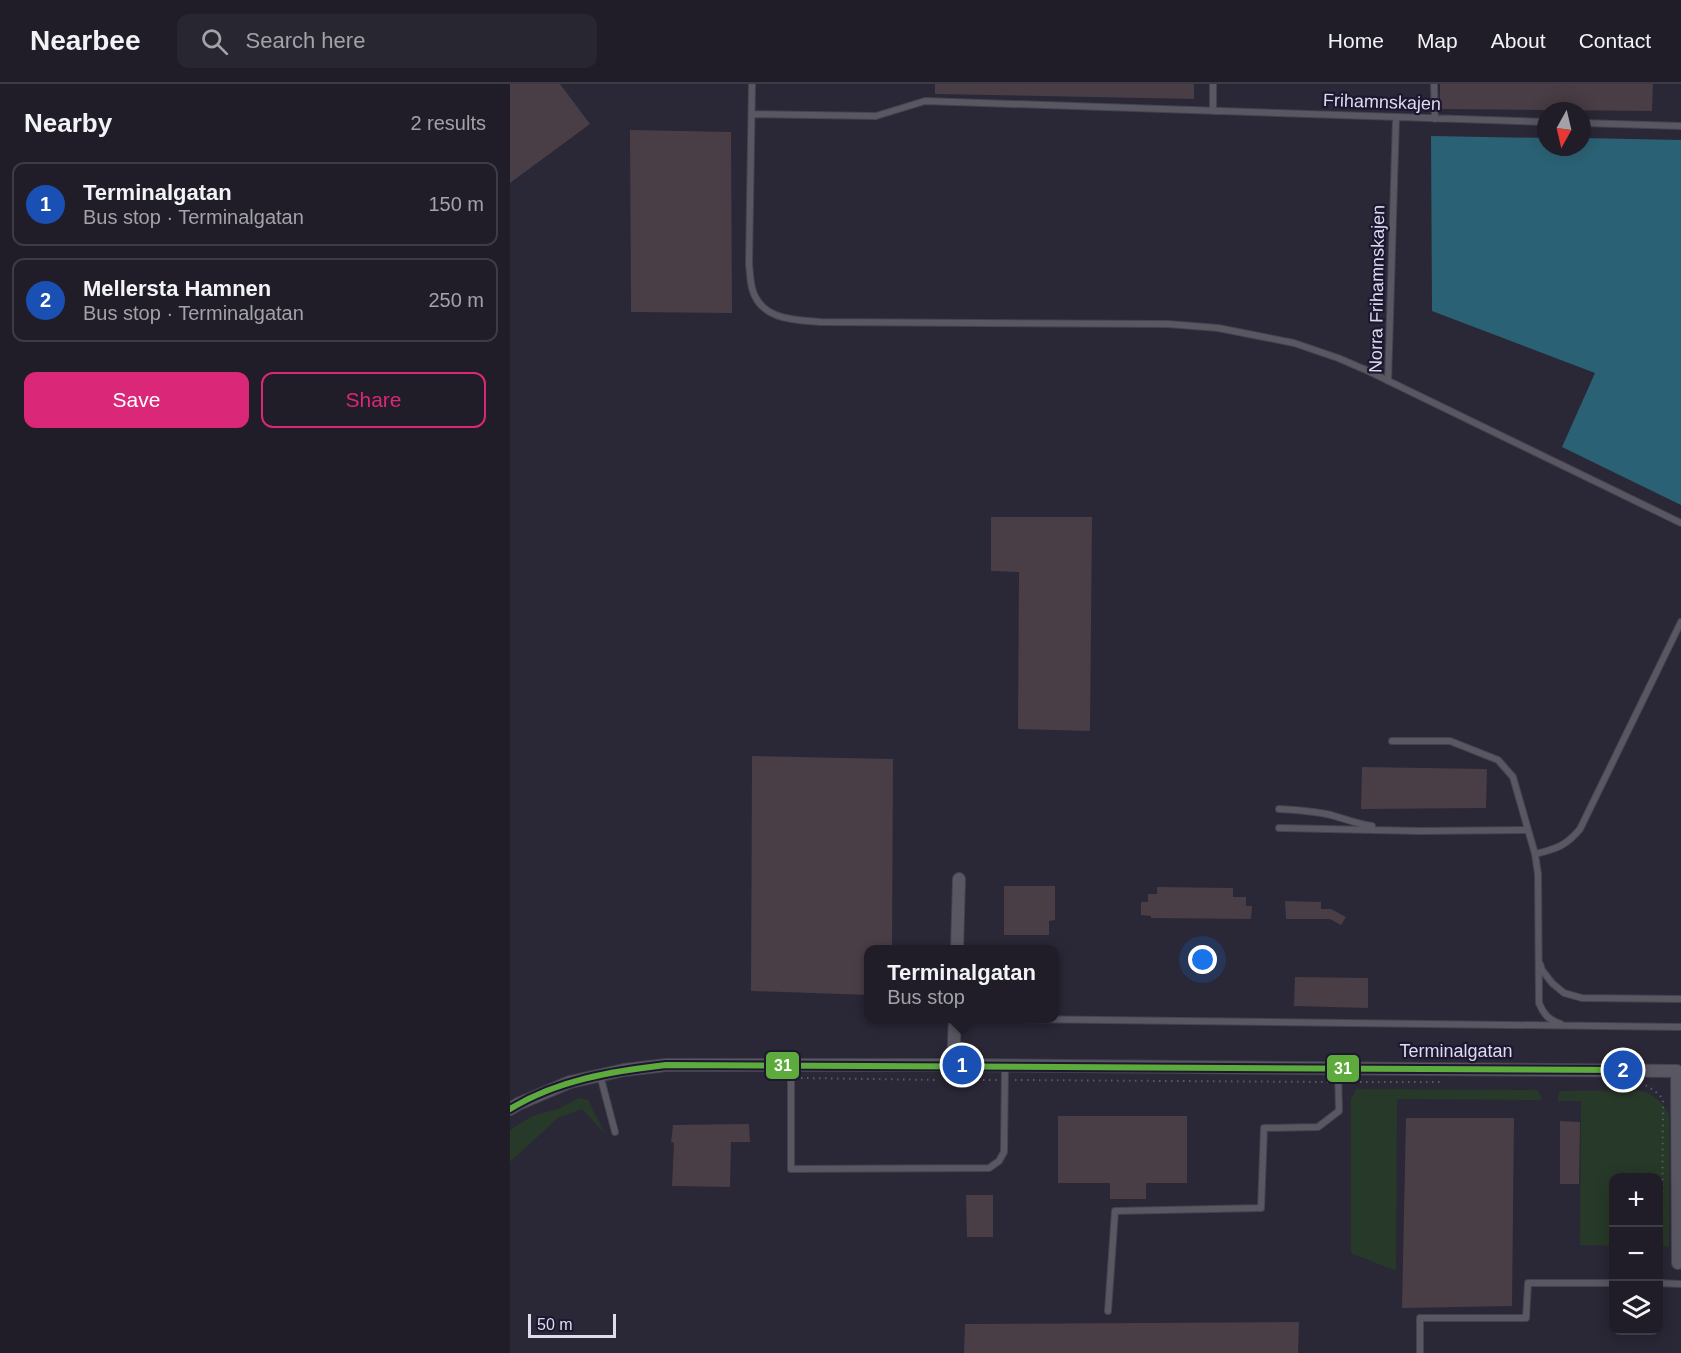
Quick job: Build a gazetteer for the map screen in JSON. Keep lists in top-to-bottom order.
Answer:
{
  "streets": {
    "street": ["Terminalgatan"],
    "lane": ["Frihamnskajen", "Norra Frihamnskajen"]
  },
  "crossings": [
    ["Frihamnskajen", "Norra Frihamnskajen"]
  ],
  "lines": ["transit line 31"],
  "scale_bar": "50 m",
  "north": "bottom",
  "page": {
    "header": "Nearbee",
    "search": "Search here",
    "nav": [
      "Home",
      "Map",
      "About",
      "Contact"
    ],
    "heading": ["Nearby", "2 results"],
    "list": [
      {
        "mark": "1",
        "name": "Terminalgatan",
        "note": "Bus stop · Terminalgatan",
        "value": "150 m"
      },
      {
        "mark": "2",
        "name": "Mellersta Hamnen",
        "note": "Bus stop · Terminalgatan",
        "value": "250 m"
      }
    ],
    "buttons": ["Save", "Share"],
    "popup": ["Terminalgatan", "Bus stop"],
    "pins": ["1", "2"],
    "map_buttons": ["+", "−"],
    "scale": "50 m"
  }
}
